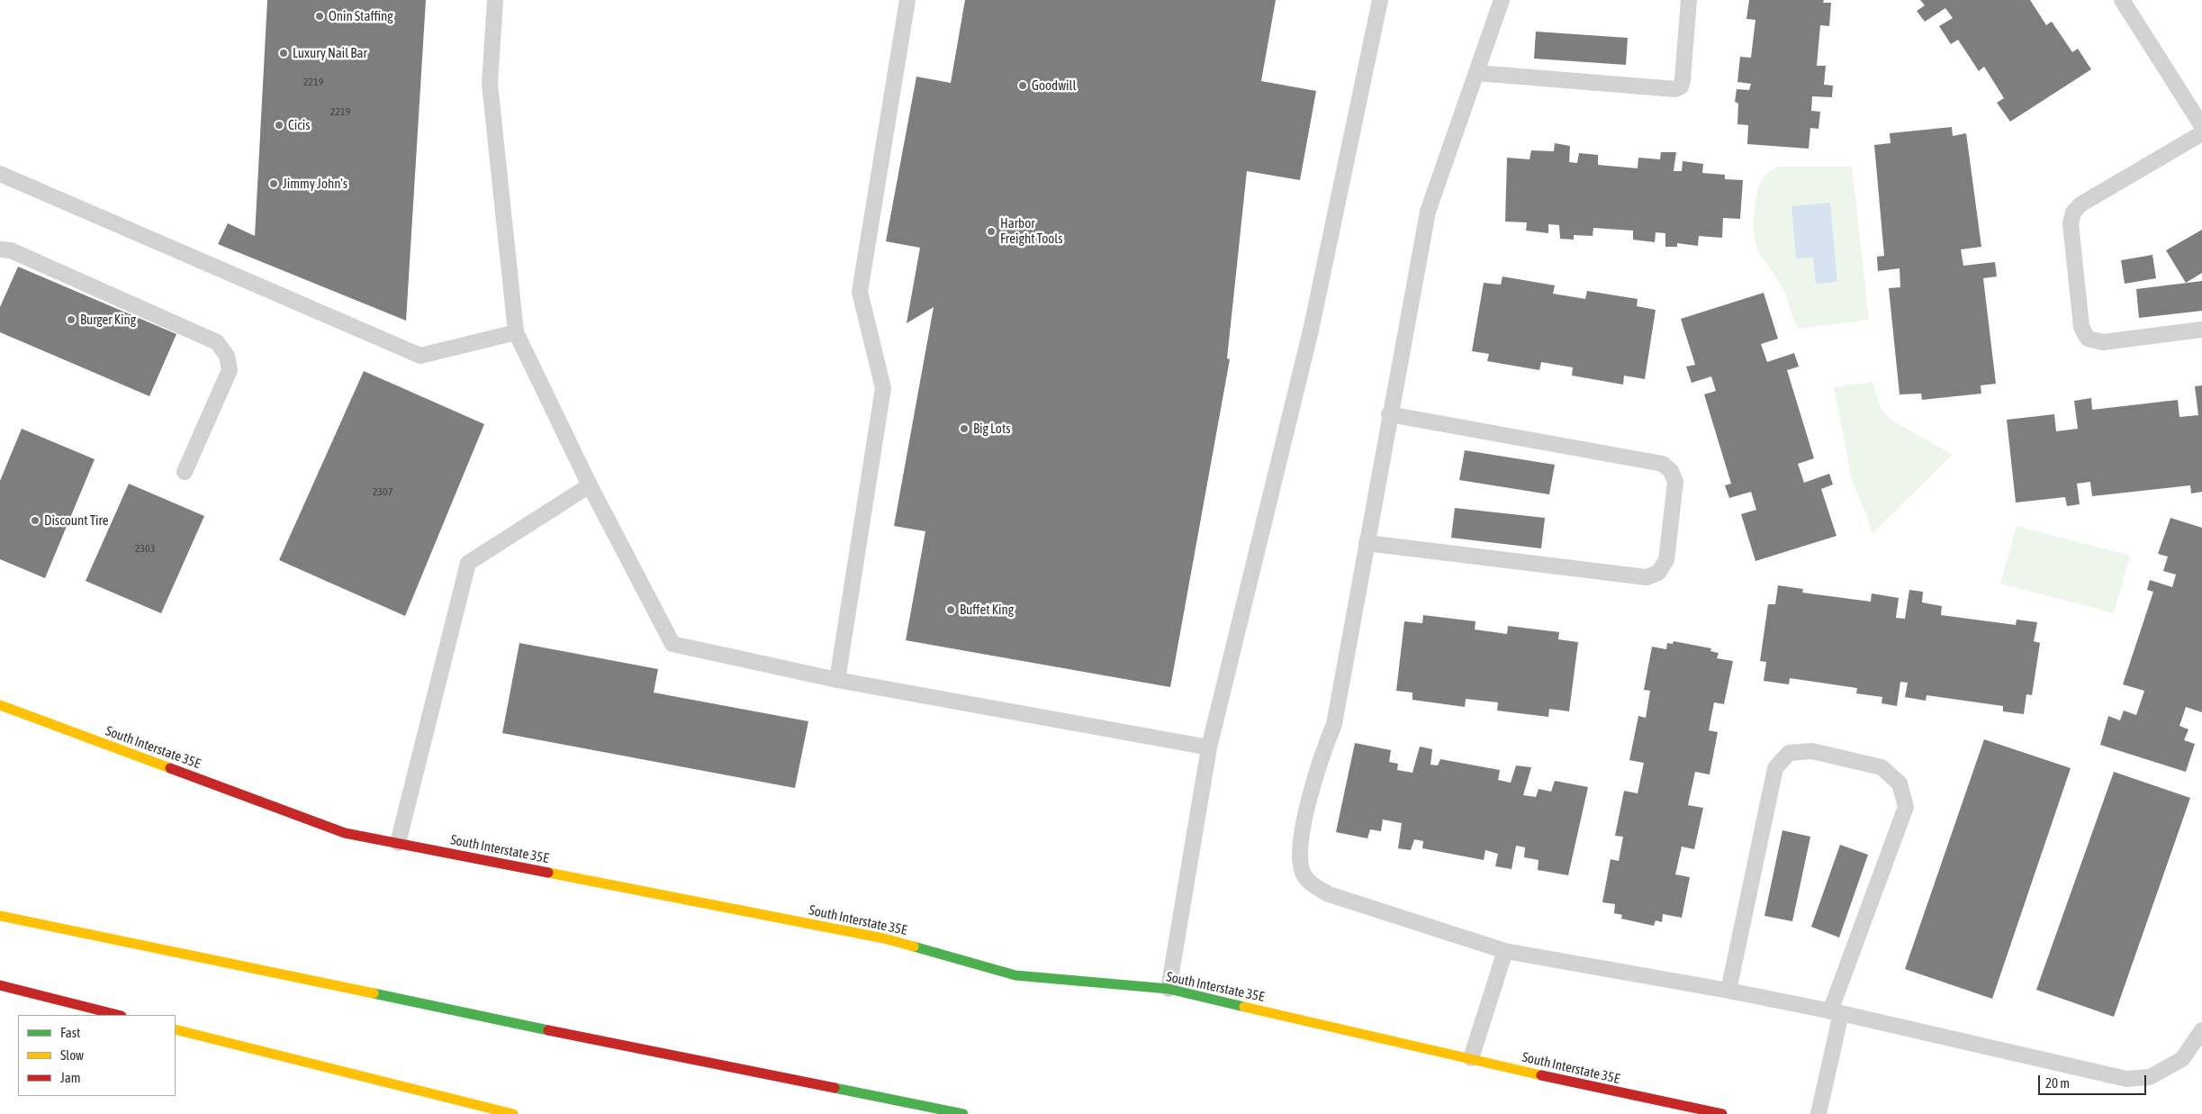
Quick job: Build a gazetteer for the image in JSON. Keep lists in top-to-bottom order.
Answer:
{
  "streets": {
    "main road": ["South Interstate 35E"]
  },
  "places": [
    "Onin Staffing",
    "Luxury Nail Bar",
    "Goodwill",
    "Cicis",
    "Jimmy John's",
    "Harbor Freight Tools",
    "Burger King",
    "Big Lots",
    "Discount Tire",
    "Buffet King"
  ],
  "house_numbers": [
    "2219",
    "2219",
    "2307",
    "2303"
  ],
  "legend": ["Fast", "Slow", "Jam"],
  "scale_bar": "20 m"
}
